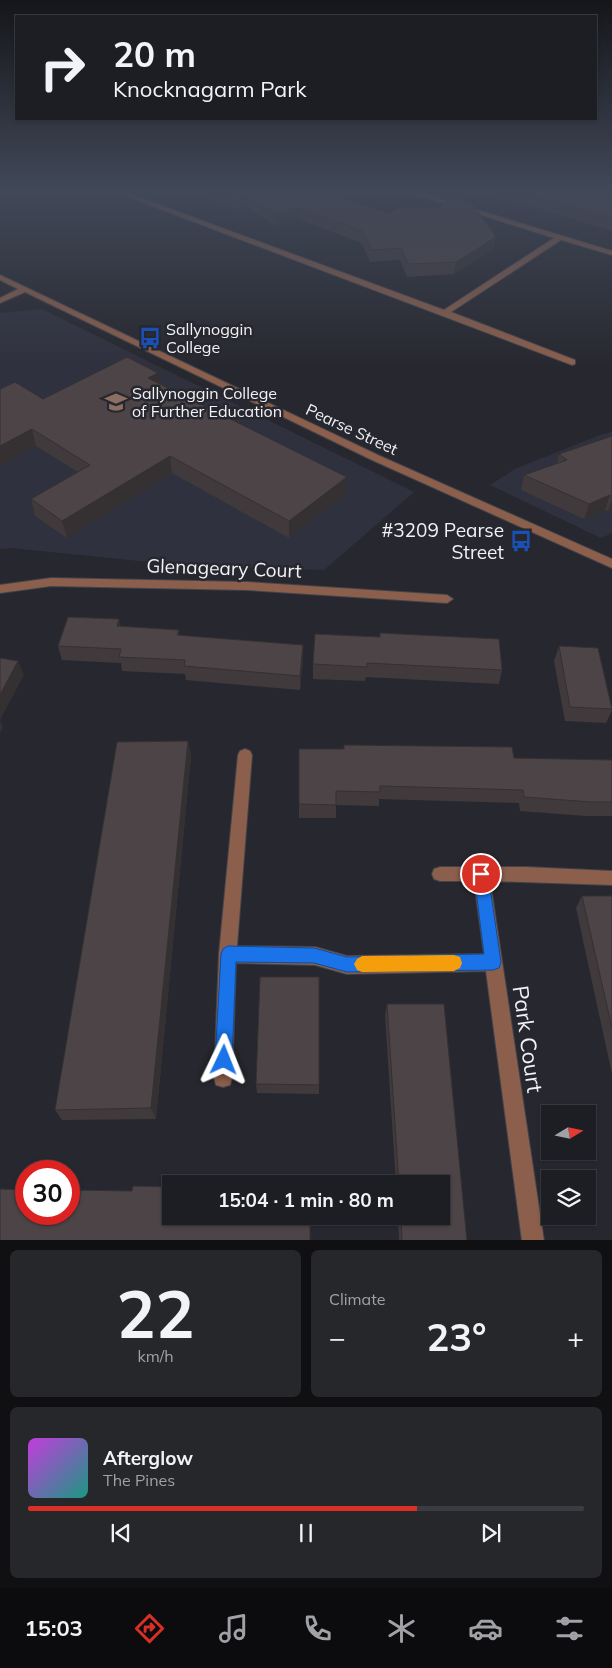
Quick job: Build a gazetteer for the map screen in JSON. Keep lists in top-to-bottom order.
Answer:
{
  "streets": {
    "street": ["Pearse Street", "Glenageary Court", "Park Court"]
  },
  "places": {
    "bus stop": ["Sallynoggin College", "#3209 Pearse Street"],
    "school or university": ["Sallynoggin College of Further Education"]
  },
  "north": "right",
  "page": {
    "turn": ["20 m", "Knocknagarm Park"],
    "limit": "30",
    "trip": "15:04 · 1 min · 80 m",
    "tile": [
      ["22", "km/h"],
      "Climate"
    ],
    "heat": ["−", "23°", "+"],
    "song": ["Afterglow", "The Pines"],
    "tabs": "15:03"
  }
}
